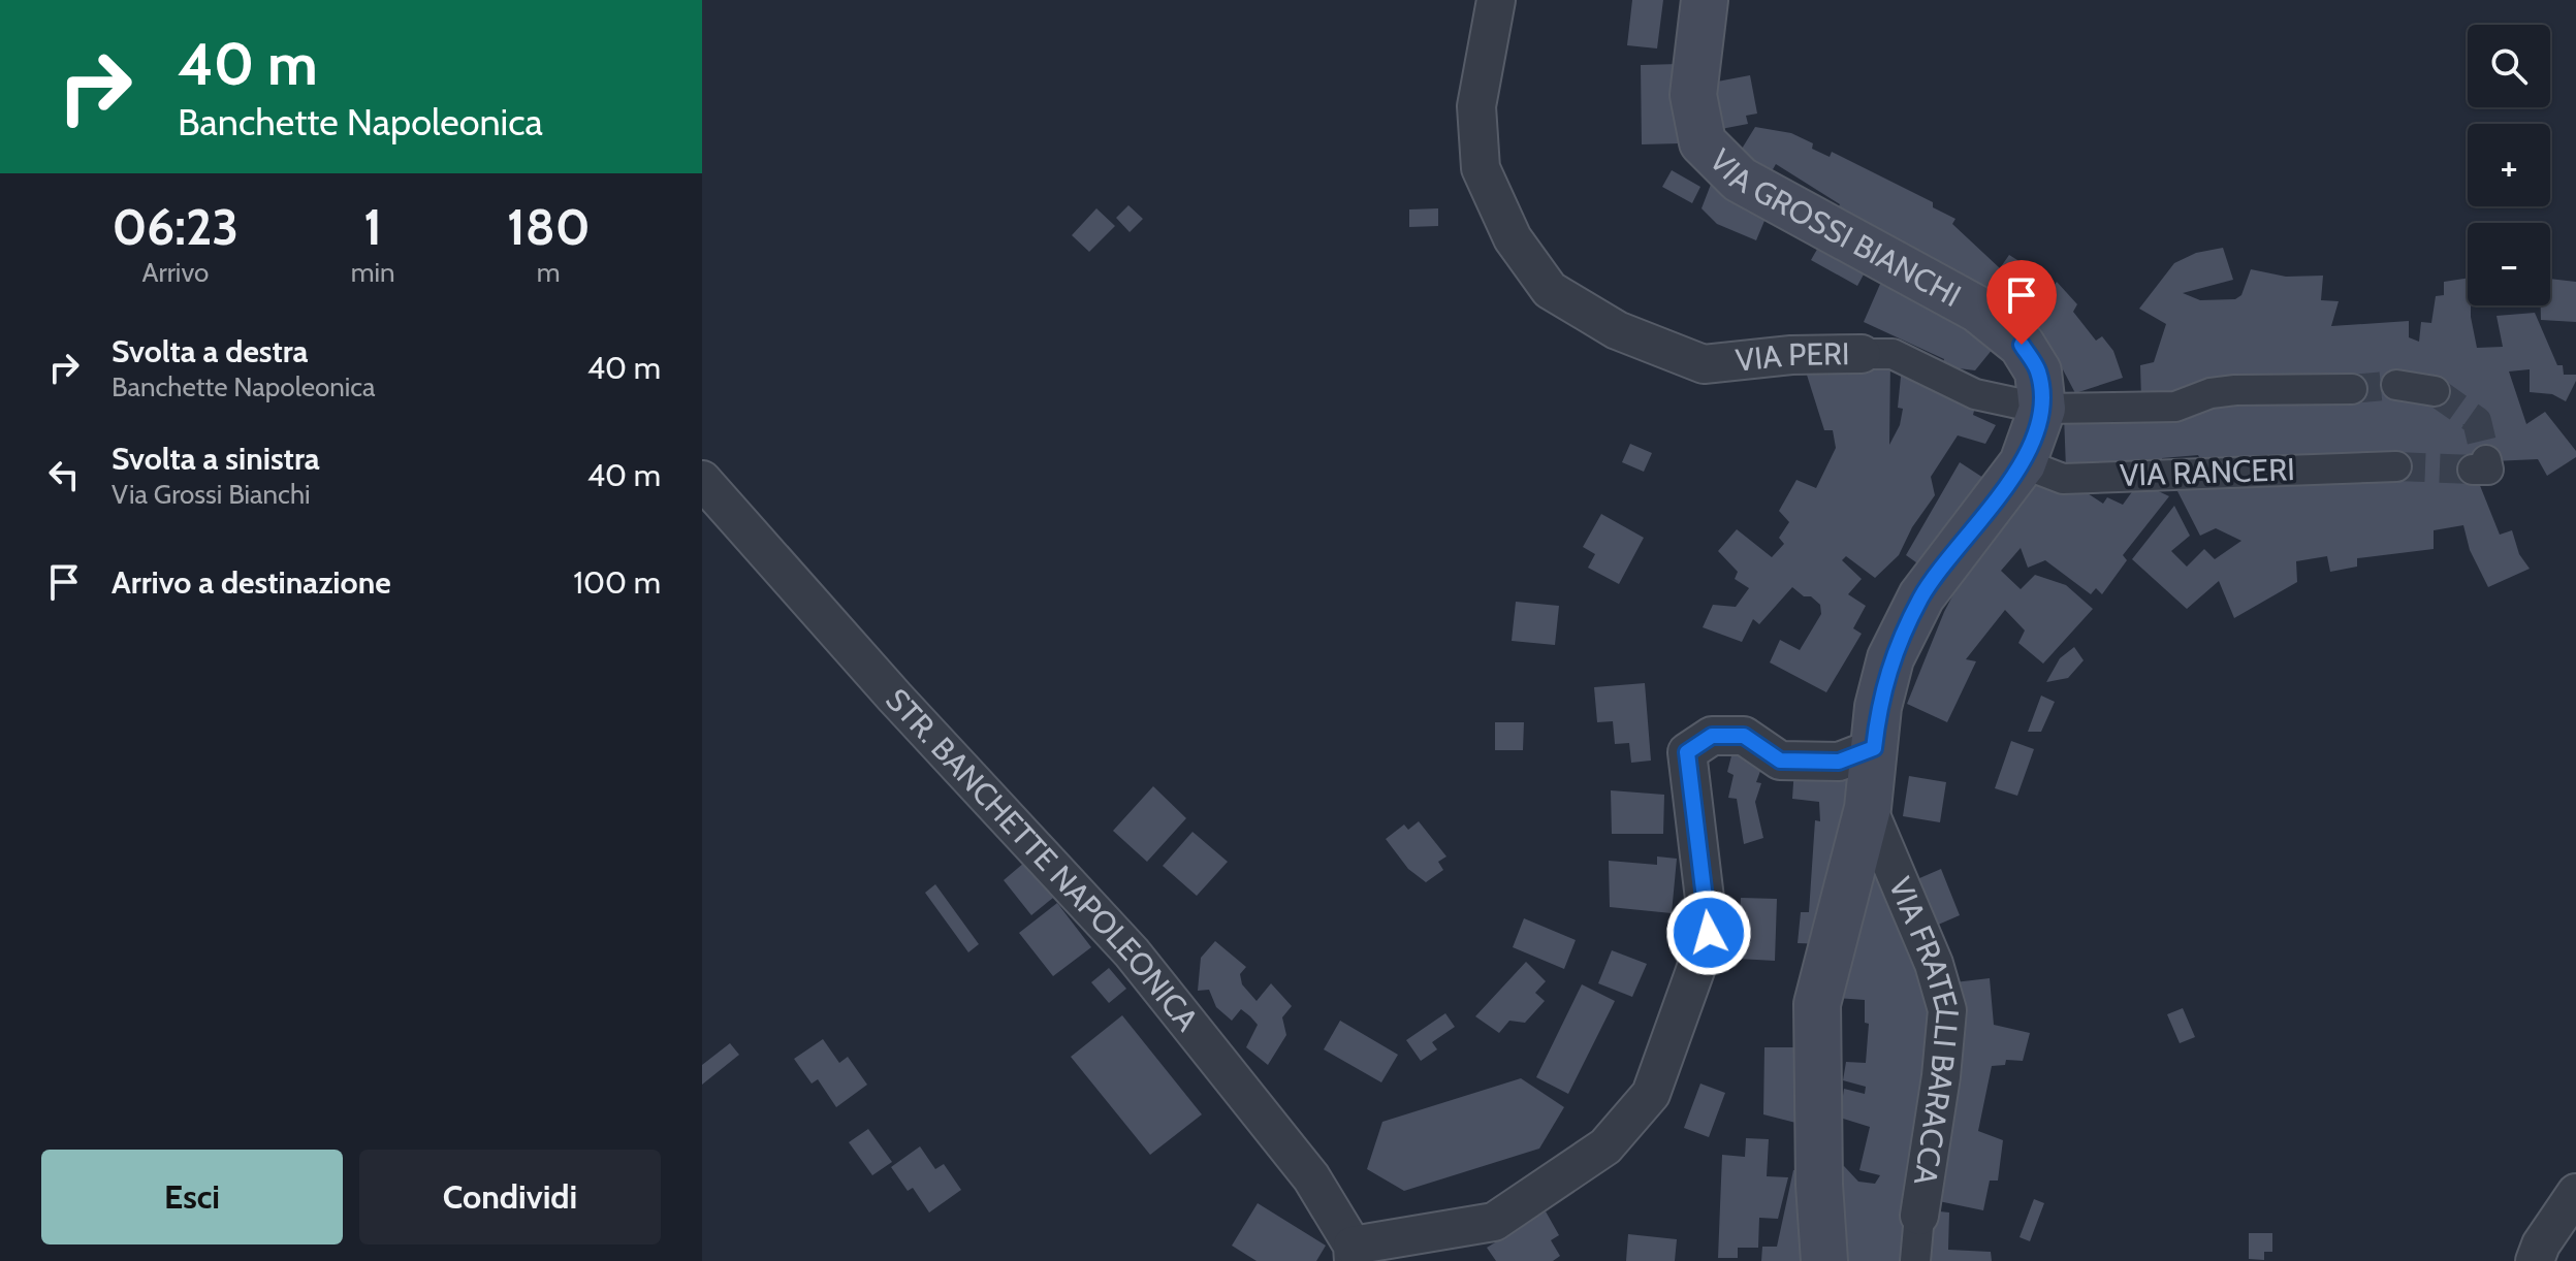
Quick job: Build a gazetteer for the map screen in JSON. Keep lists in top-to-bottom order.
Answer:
{
  "streets": {
    "main road": ["VIA GROSSI BIANCHI"],
    "street": [
      "VIA PERI",
      "VIA RANCERI",
      "STR. BANCHETTE NAPOLEONICA",
      "VIA FRATELLI BARACCA"
    ]
  },
  "crossings": [
    ["VIA GROSSI BIANCHI", "VIA PERI"],
    ["VIA GROSSI BIANCHI", "VIA RANCERI"],
    ["VIA GROSSI BIANCHI", "VIA FRATELLI BARACCA"]
  ],
  "page": {
    "turn": ["40 m", "Banchette Napoleonica"],
    "map_buttons": ["+", "−"],
    "eta": [
      "06:23",
      "Arrivo",
      "1",
      "min",
      "180",
      "m"
    ],
    "list": [
      {
        "name": "Svolta a destra",
        "note": "Banchette Napoleonica",
        "value": "40 m"
      },
      {
        "name": "Svolta a sinistra",
        "note": "Via Grossi Bianchi",
        "value": "40 m"
      },
      {
        "name": "Arrivo a destinazione",
        "value": "100 m"
      }
    ],
    "buttons": ["Esci", "Condividi"]
  }
}
